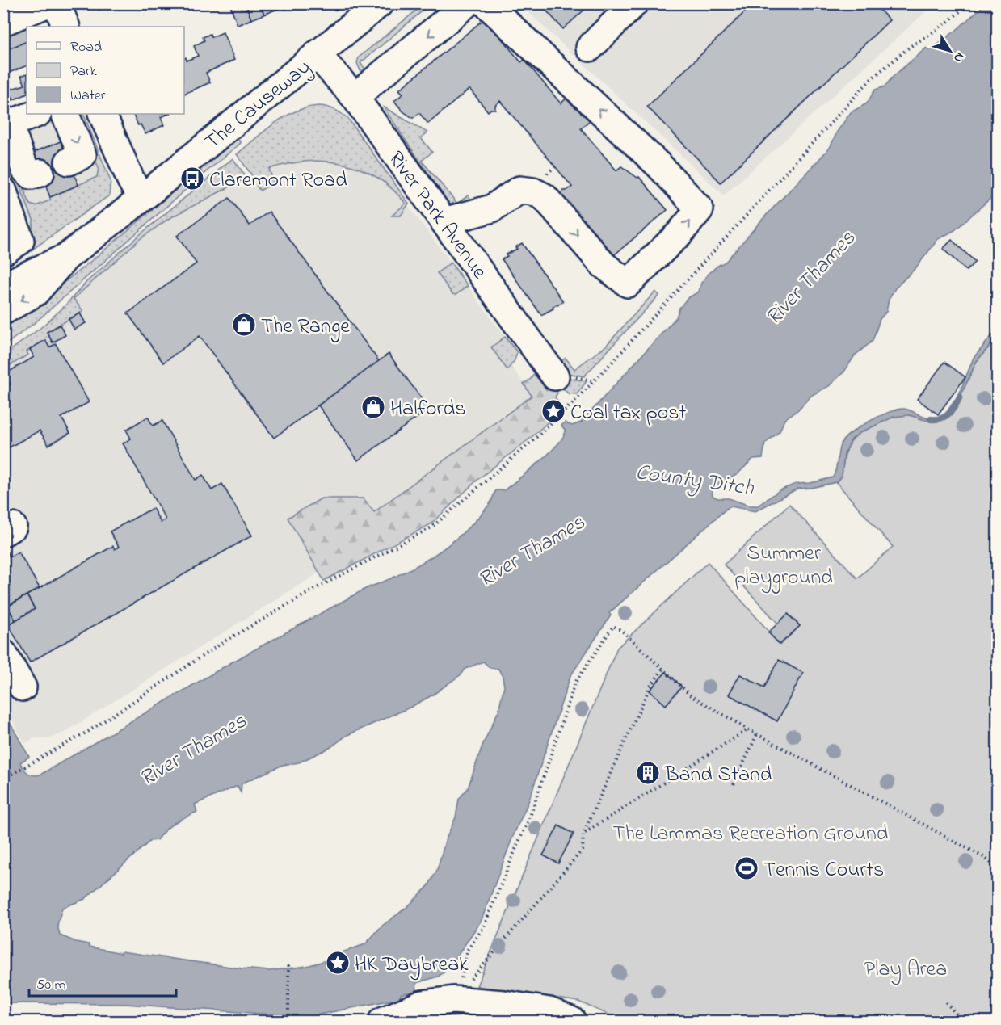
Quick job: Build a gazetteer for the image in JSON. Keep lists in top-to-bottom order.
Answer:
{
  "streets": {
    "street": ["The Causeway", "River Park Avenue"]
  },
  "crossings": [
    ["The Causeway", "River Park Avenue"]
  ],
  "water": ["River Thames", "County Ditch"],
  "parks": ["Summer playground", "The Lammas Recreation Ground", "Play Area"],
  "places": {
    "bus stop": ["Claremont Road"],
    "shop": ["The Range", "Halfords"],
    "place": ["Coal tax post", "HK Daybreak"],
    "building": ["Band Stand"],
    "sports": ["Tennis Courts"]
  },
  "legend": ["Road", "Park", "Water"],
  "scale_bar": "50 m",
  "north": "bottom right"
}
